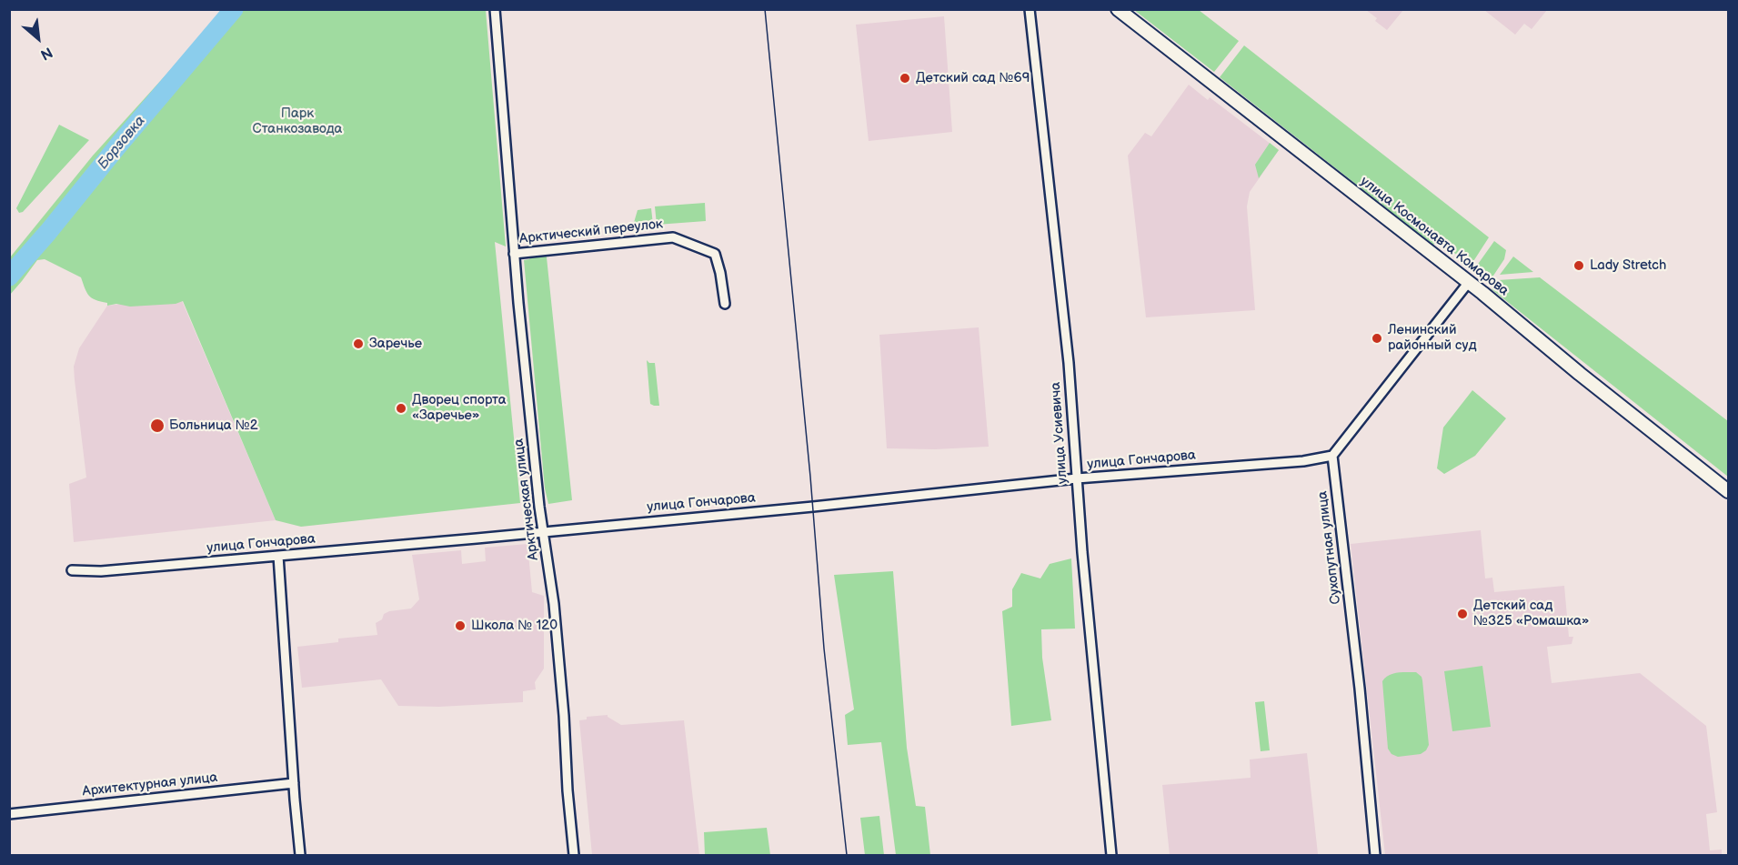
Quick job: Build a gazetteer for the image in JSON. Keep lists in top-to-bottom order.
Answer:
{
  "streets": {
    "street": [
      "Арктический переулок",
      "улица Космонавта Комарова",
      "улица Усиевича",
      "улица Гончарова",
      "Арктическая улица",
      "Сухопутная улица",
      "Архитектурная улица"
    ]
  },
  "crossings": [
    ["Арктический переулок", "Арктическая улица"],
    ["улица Усиевича", "улица Гончарова"],
    ["улица Гончарова", "Арктическая улица"],
    ["улица Гончарова", "Сухопутная улица"]
  ],
  "water": ["Борзовка"],
  "parks": ["Парк Станкозавода"],
  "places": [
    "Детский сад №69",
    "Lady Stretch",
    "Ленинский районный суд",
    "Заречье",
    "Дворец спорта «Заречье»",
    "Больница №2",
    "Детский сад №325 «Ромашка»",
    "Школа № 120"
  ],
  "north": "bottom right"
}
